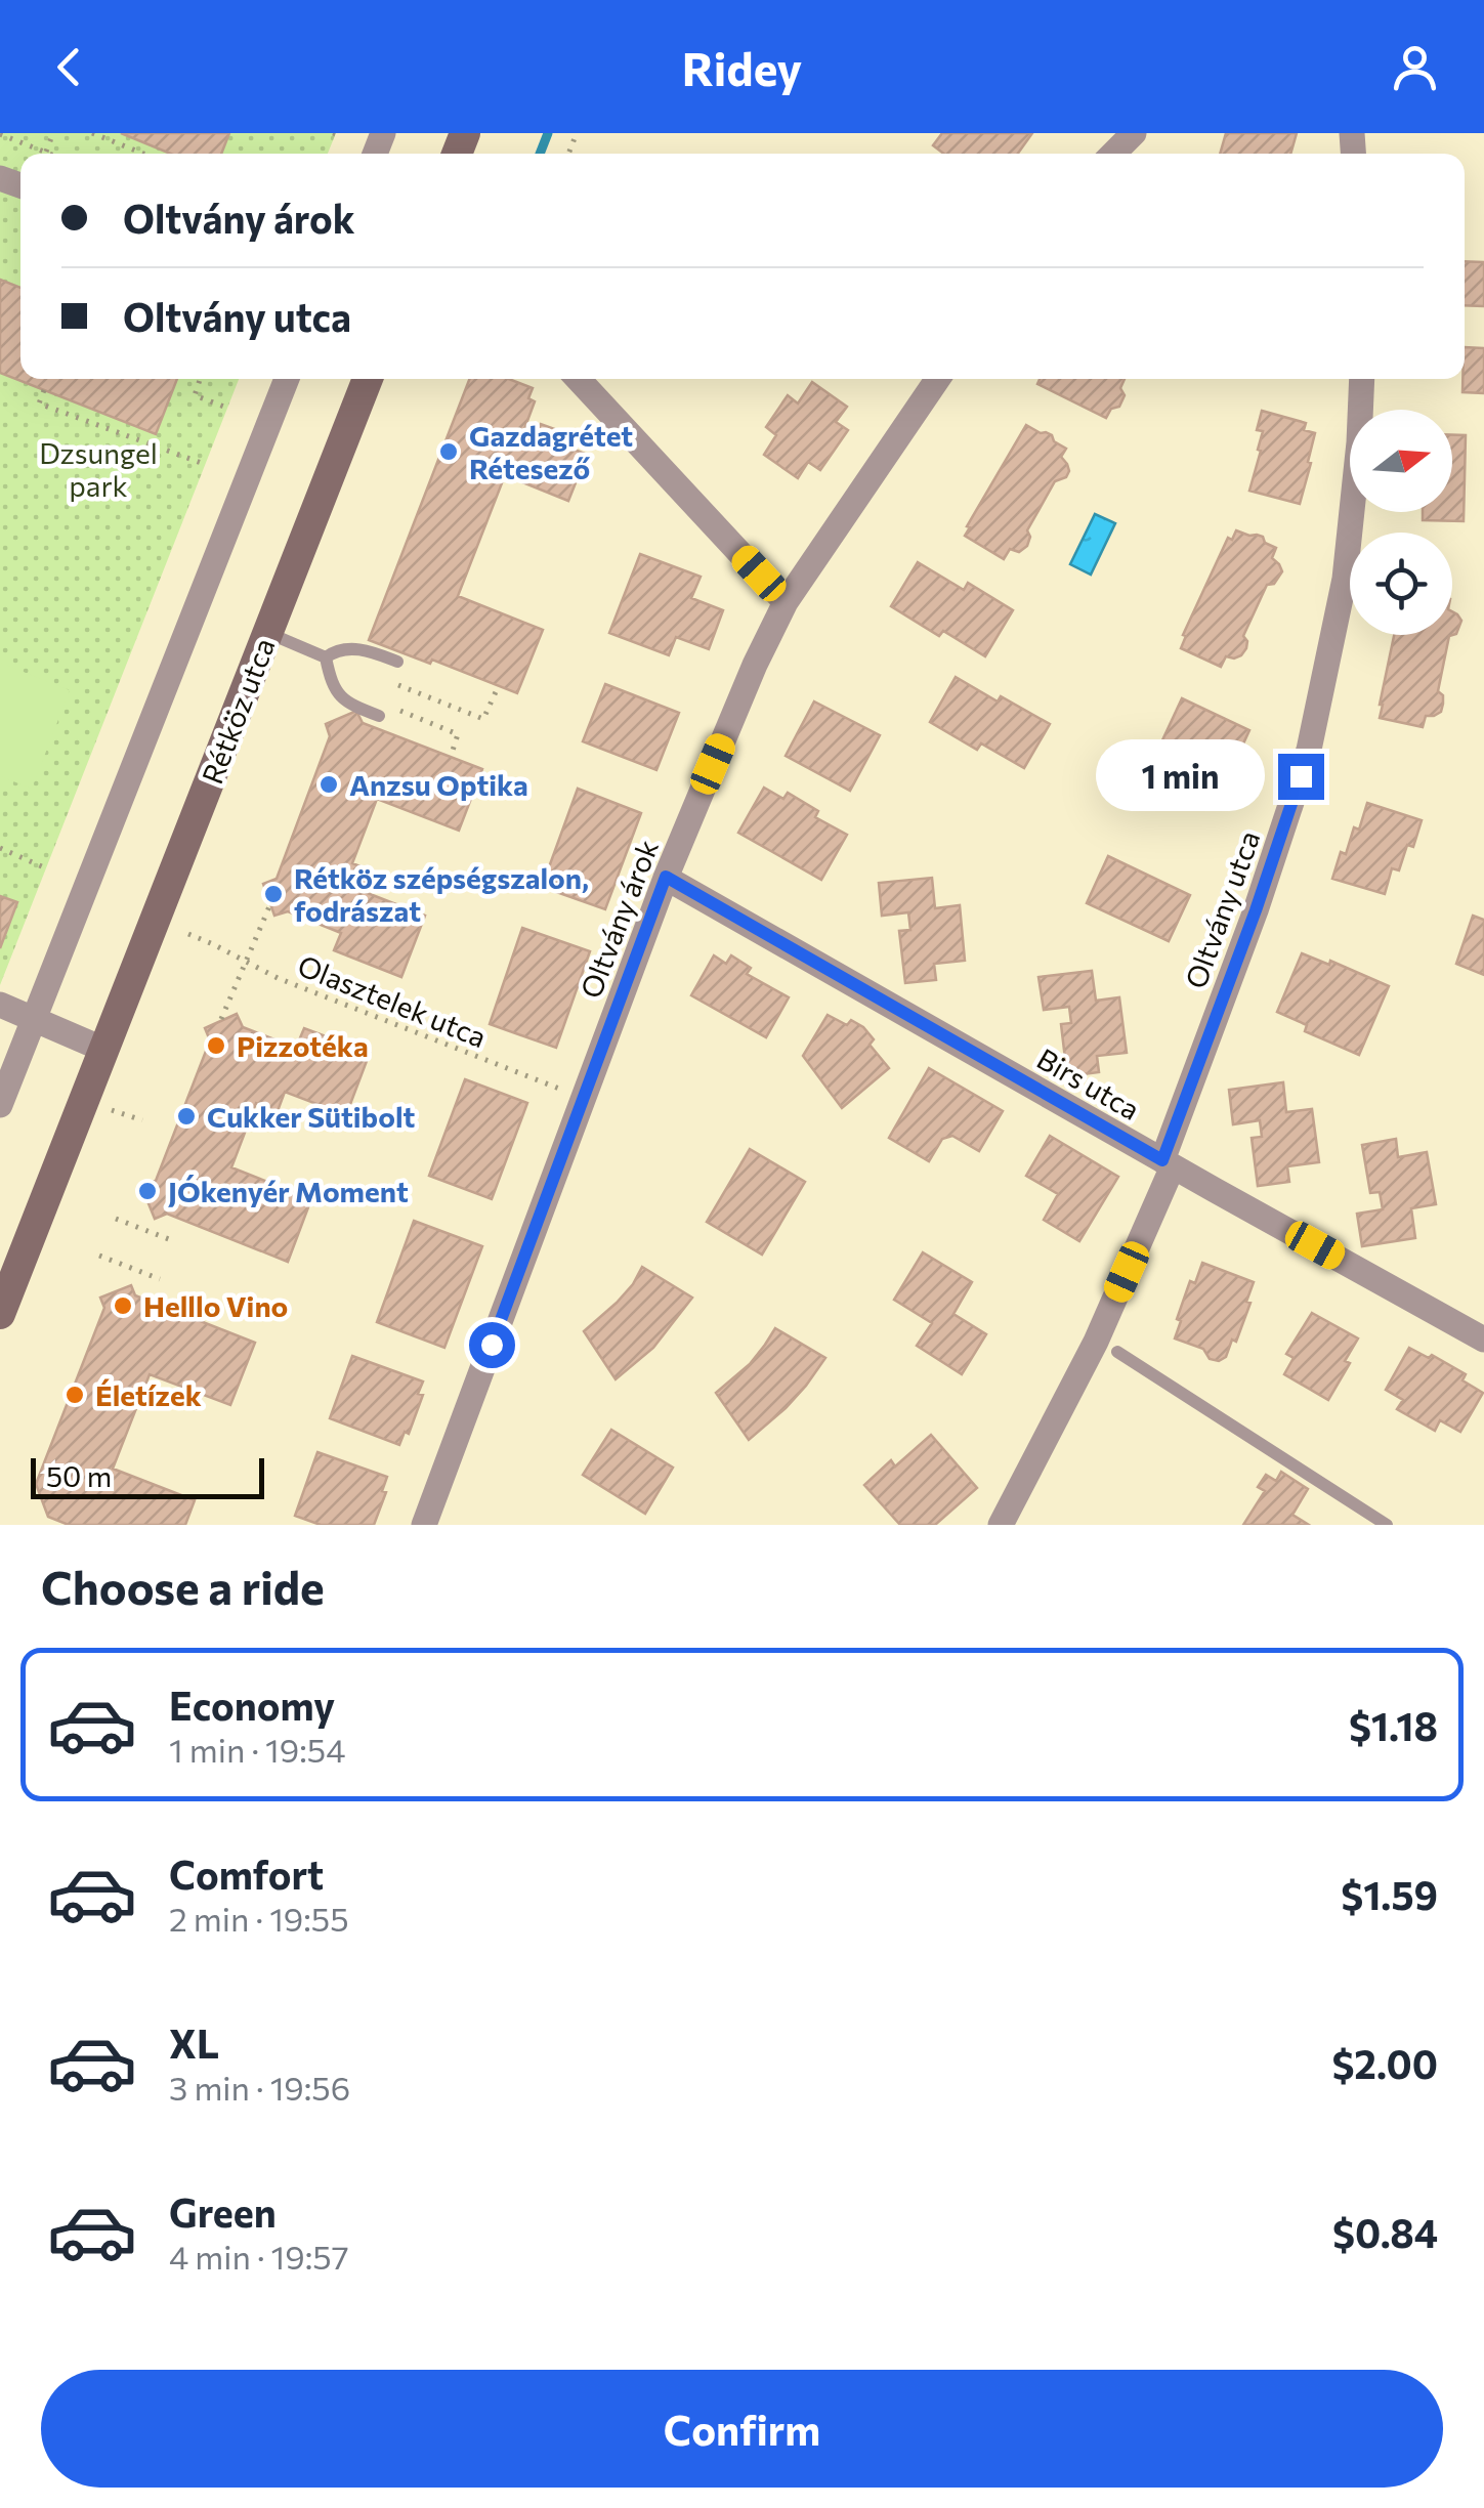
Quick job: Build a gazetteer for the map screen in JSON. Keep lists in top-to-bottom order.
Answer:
{
  "streets": {
    "street": [
      "Rétköz utca",
      "Oltvány utca",
      "Oltvány árok",
      "Birs utca"
    ],
    "path": ["Olasztelek utca"]
  },
  "crossings": [
    ["Oltvány utca", "Birs utca"],
    ["Oltvány árok", "Olasztelek utca"],
    ["Oltvány árok", "Birs utca"]
  ],
  "parks": ["Dzsungel park"],
  "places": [
    "Gazdagrétet Rétesező",
    "Anzsu Optika",
    "Rétköz szépségszalon, fodrászat",
    "Pizzotéka",
    "Cukker Sütibolt",
    "JÓkenyér Moment",
    "Helllo Vino",
    "Életízek"
  ],
  "scale_bar": "50 m",
  "north": "right",
  "page": {
    "header": "Ridey",
    "banner": ["Oltvány árok", "Oltvány utca"],
    "bubble": "1 min",
    "scale": "50 m",
    "heading": "Choose a ride",
    "list": [
      {
        "name": "Economy",
        "note": "1 min · 19:54",
        "value": "$1.18"
      },
      {
        "name": "Comfort",
        "note": "2 min · 19:55",
        "value": "$1.59"
      },
      {
        "name": "XL",
        "note": "3 min · 19:56",
        "value": "$2.00"
      },
      {
        "name": "Green",
        "note": "4 min · 19:57",
        "value": "$0.84"
      }
    ],
    "buttons": "Confirm"
  }
}
